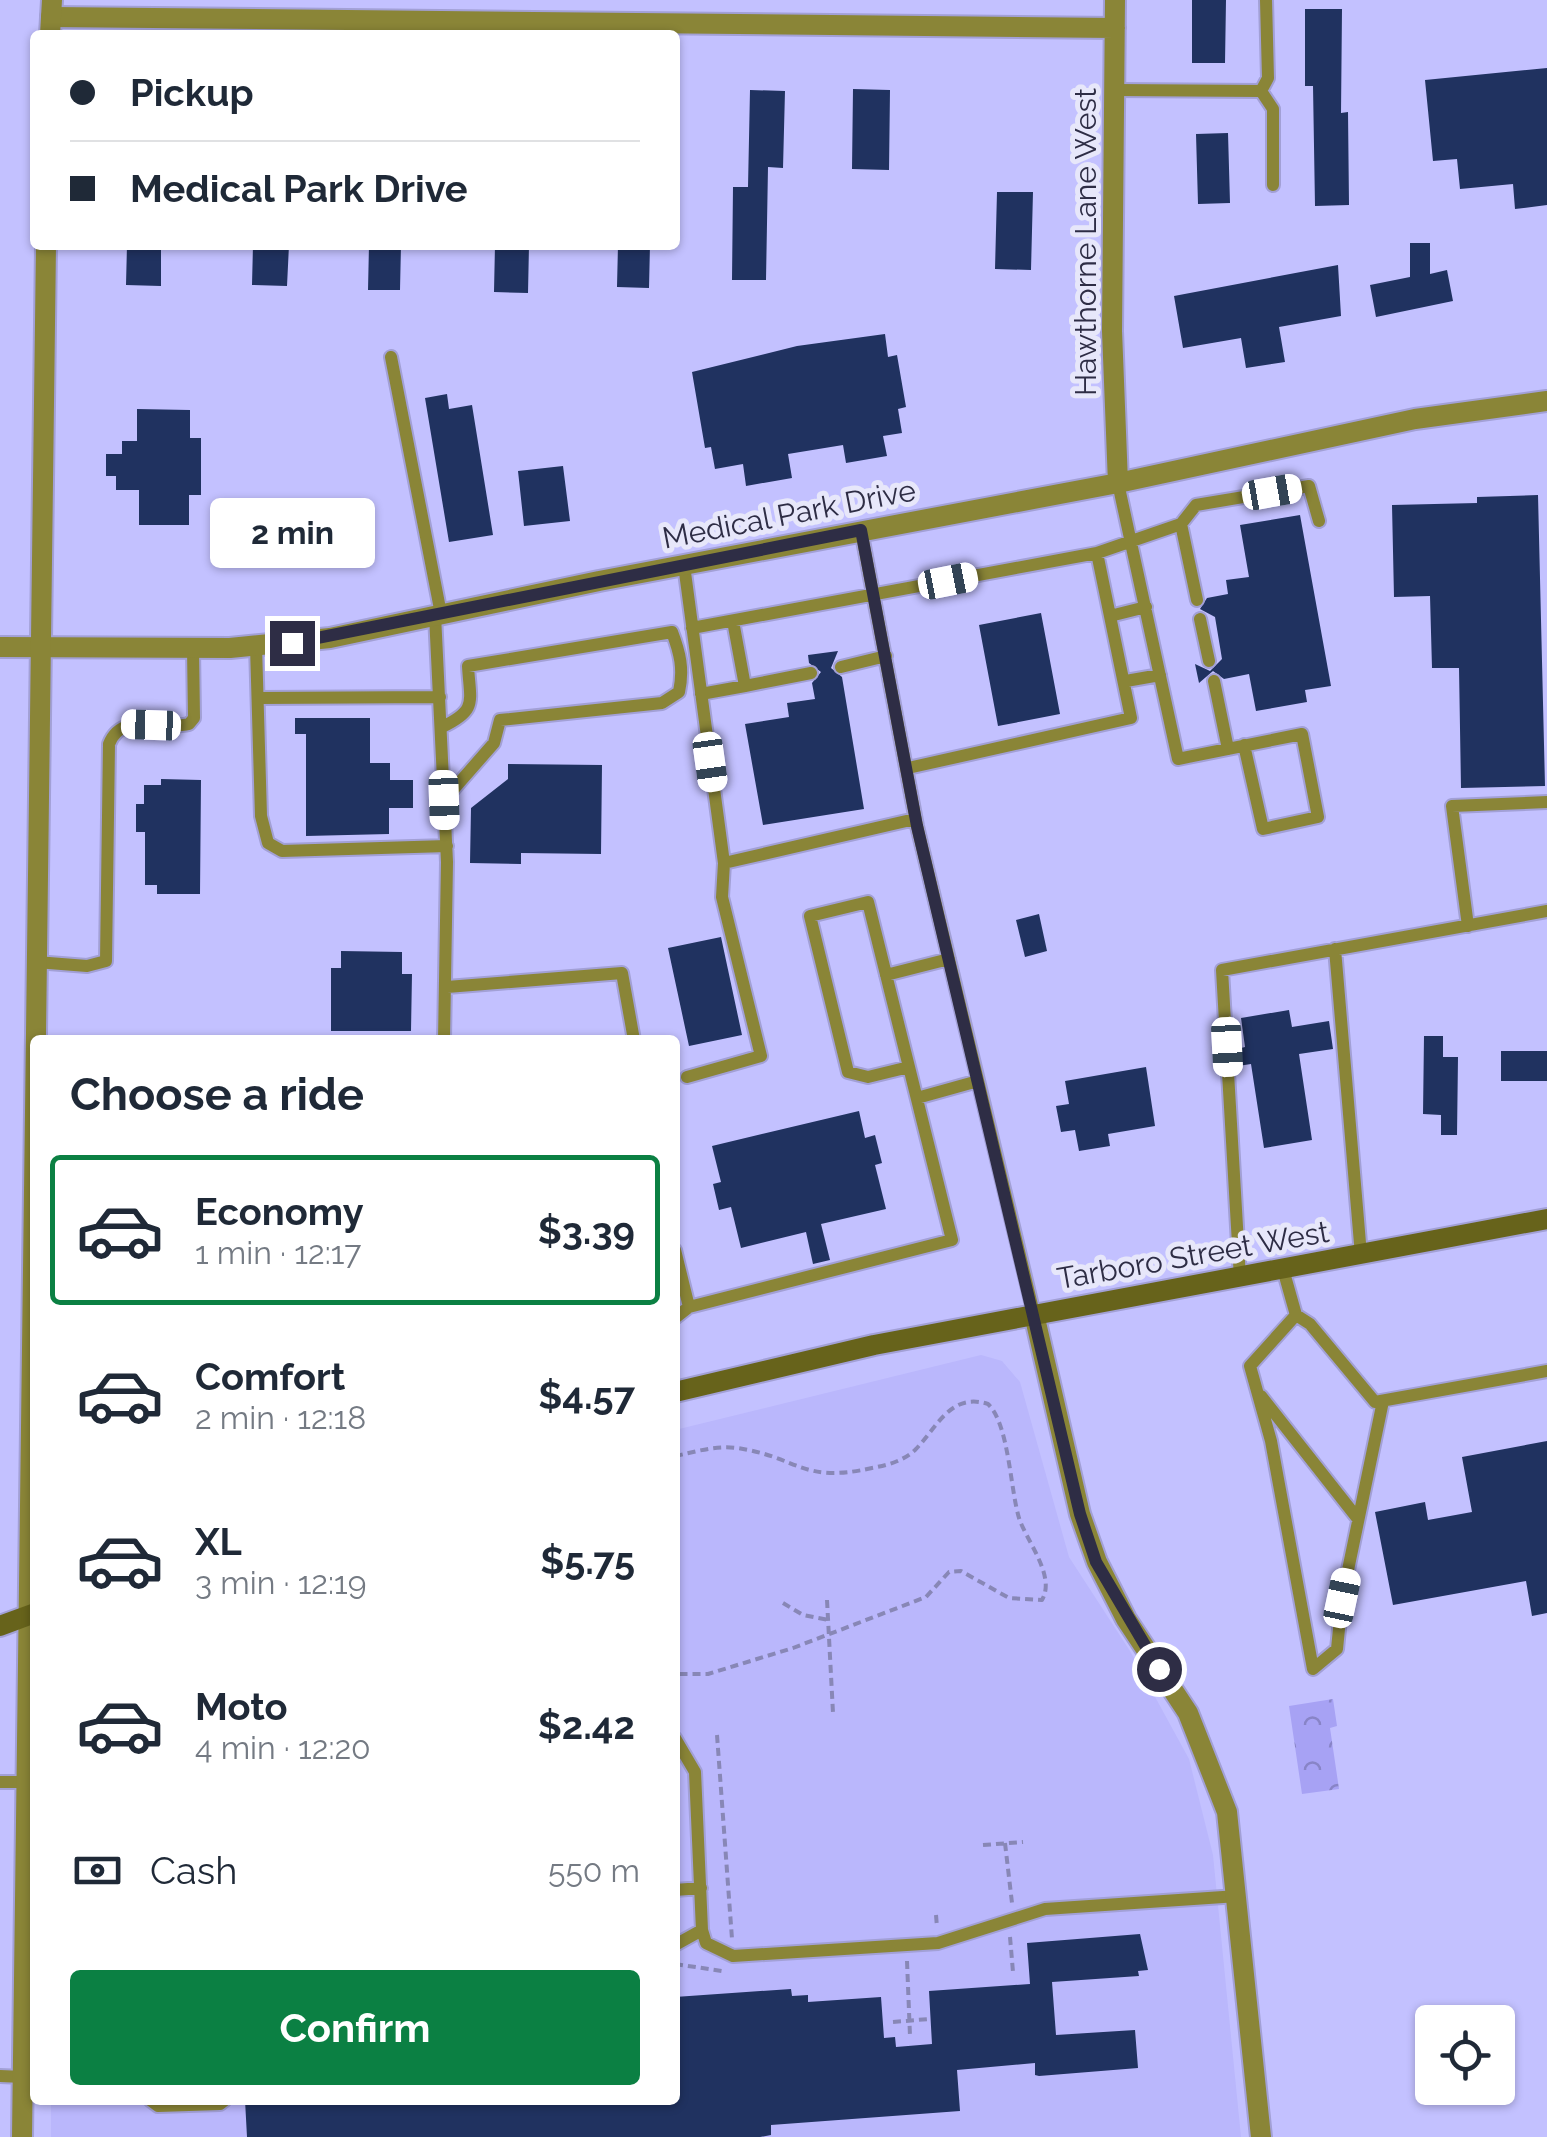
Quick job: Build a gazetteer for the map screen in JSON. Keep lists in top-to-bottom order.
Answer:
{
  "streets": {
    "main road": ["Tarboro Street West"],
    "street": ["Hawthorne Lane West", "Medical Park Drive"]
  },
  "crossings": [
    ["Hawthorne Lane West", "Medical Park Drive"]
  ],
  "page": {
    "banner": ["Pickup", "Medical Park Drive"],
    "bubble": "2 min",
    "heading": "Choose a ride",
    "list": [
      {
        "name": "Economy",
        "note": "1 min · 12:17",
        "value": "$3.39"
      },
      {
        "name": "Comfort",
        "note": "2 min · 12:18",
        "value": "$4.57"
      },
      {
        "name": "XL",
        "note": "3 min · 12:19",
        "value": "$5.75"
      },
      {
        "name": "Moto",
        "note": "4 min · 12:20",
        "value": "$2.42"
      }
    ],
    "pay": ["Cash", "550 m"],
    "buttons": "Confirm"
  }
}
